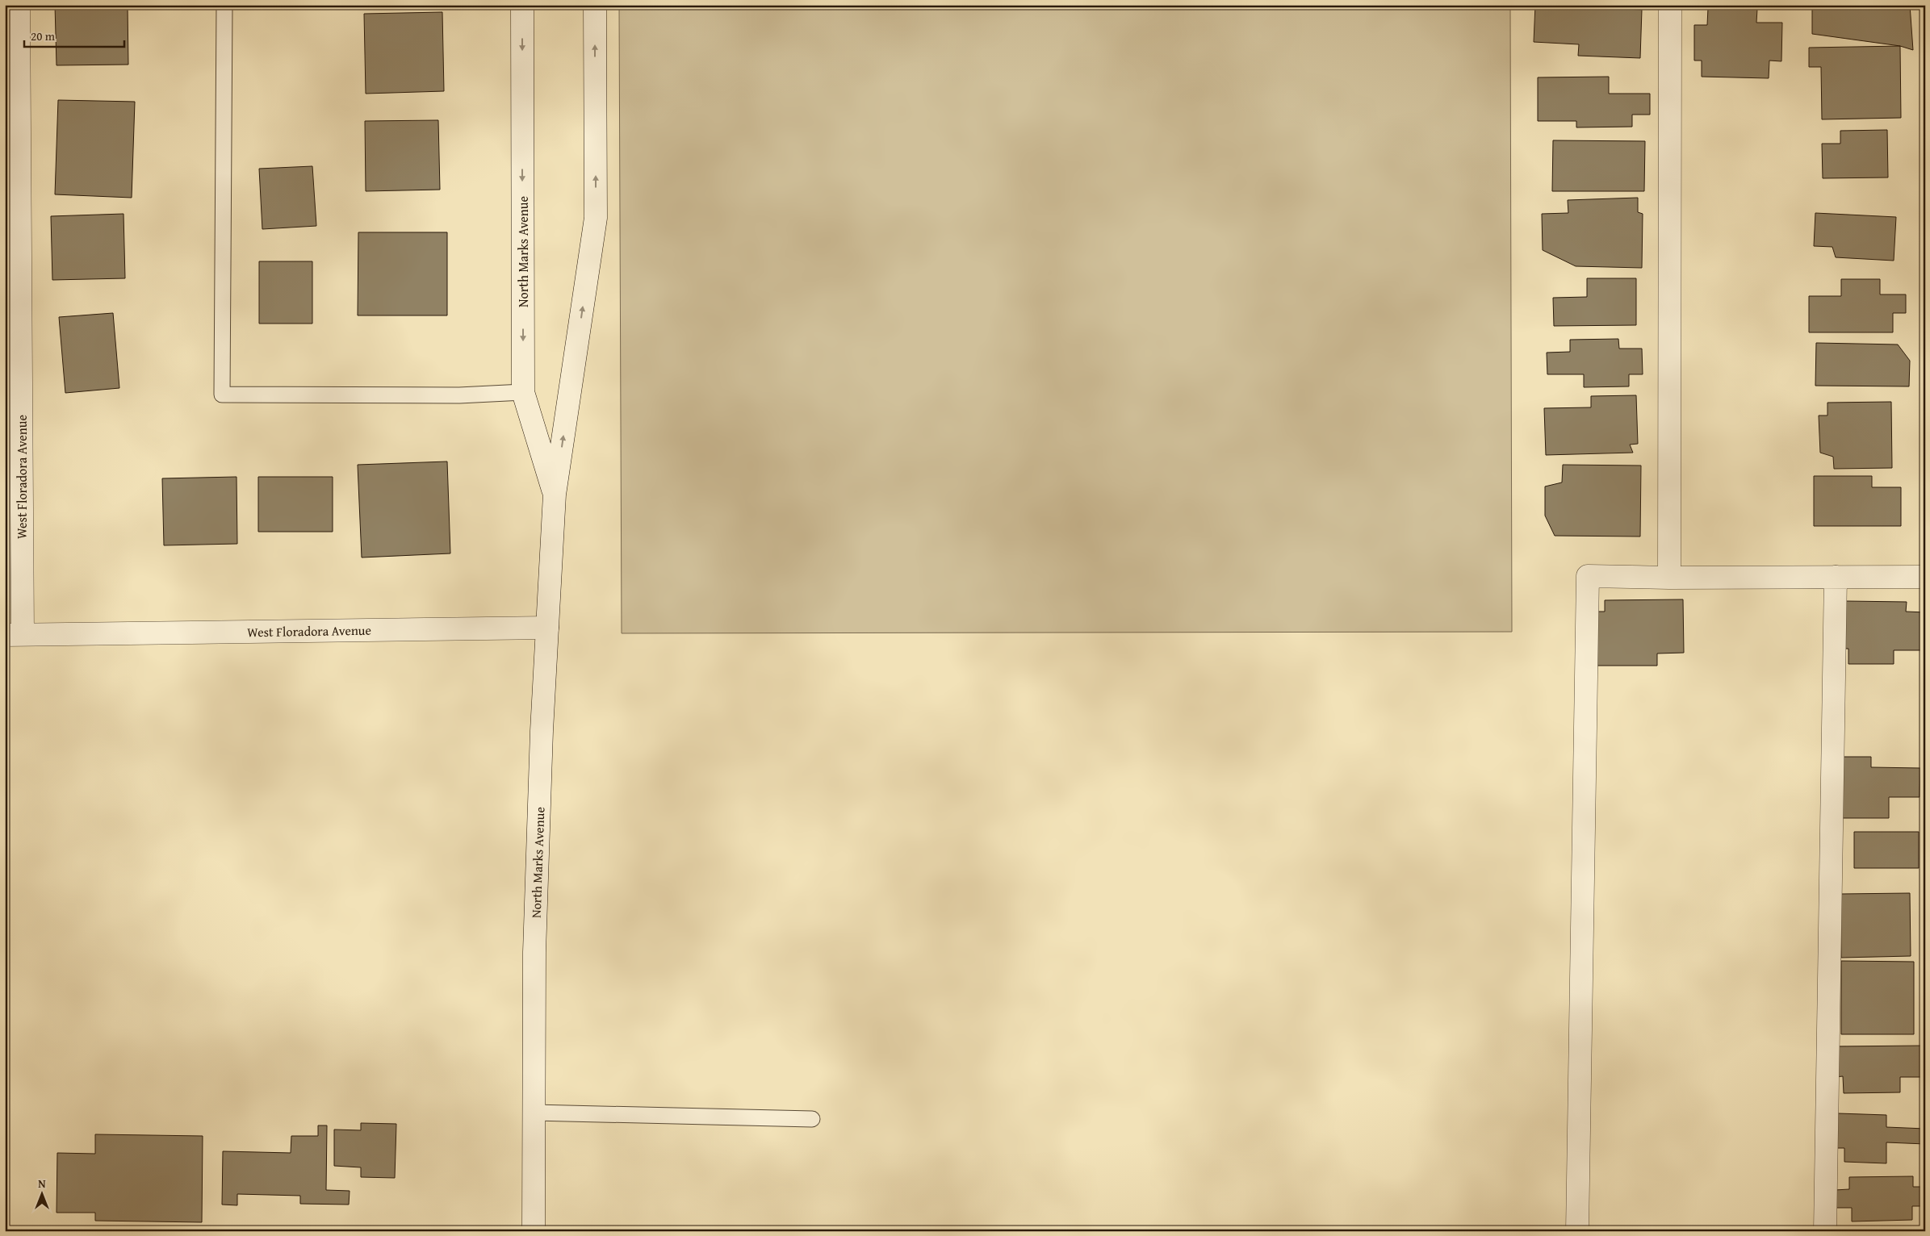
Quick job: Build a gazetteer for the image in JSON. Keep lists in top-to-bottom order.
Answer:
{
  "streets": {
    "street": ["North Marks Avenue", "West Floradora Avenue"]
  },
  "crossings": [
    ["North Marks Avenue", "West Floradora Avenue"]
  ],
  "scale_bar": "20 m",
  "north": "top"
}
